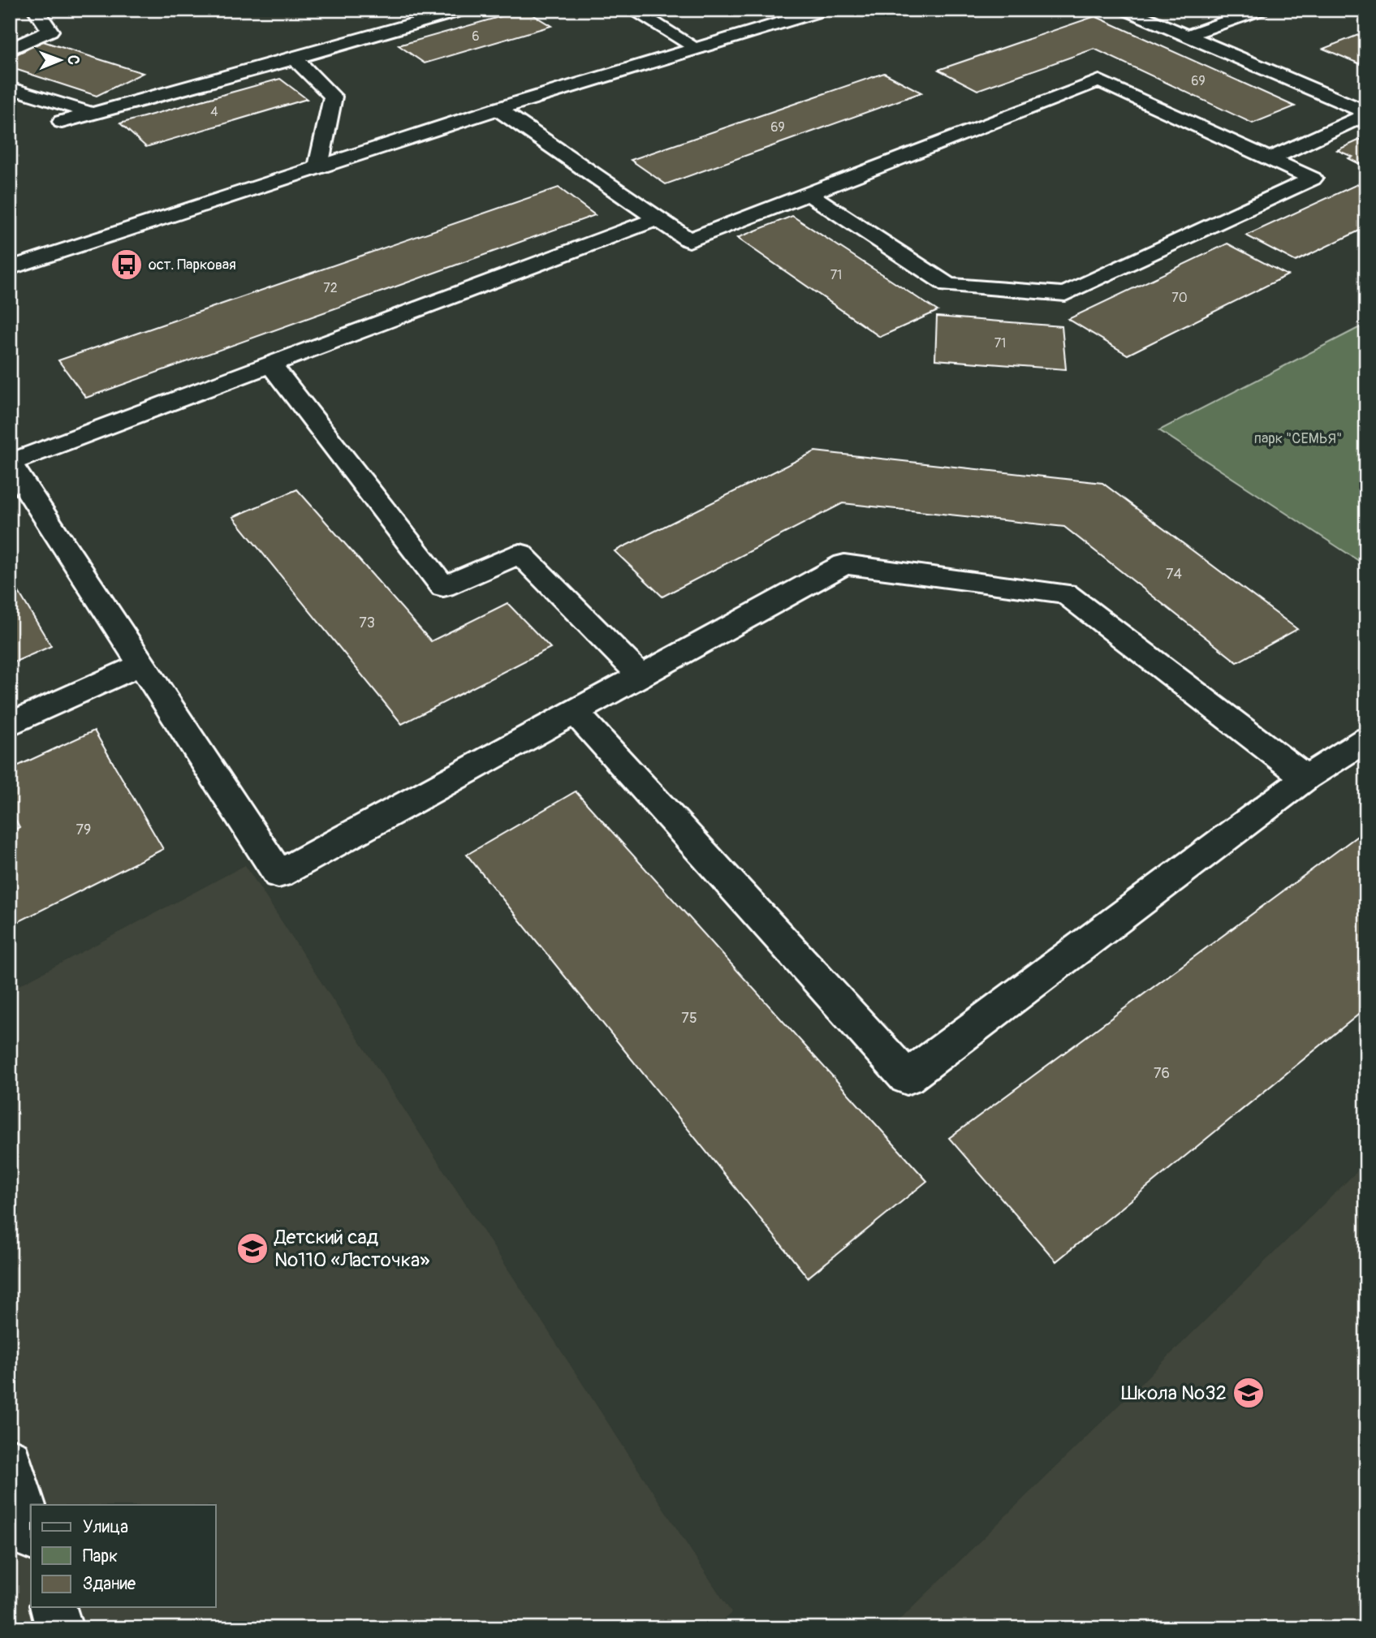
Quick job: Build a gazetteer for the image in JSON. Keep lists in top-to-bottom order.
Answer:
{
  "parks": ["парк \"СЕМЬЯ\""],
  "places": {
    "bus stop": ["ост. Парковая"],
    "school or university": ["Детский сад №110 «Ласточка»", "Школа №32"]
  },
  "house_numbers": [
    "6",
    "69",
    "4",
    "69",
    "71",
    "72",
    "70",
    "71",
    "74",
    "73",
    "79",
    "75",
    "76"
  ],
  "legend": ["Улица", "Парк", "Здание"],
  "north": "right"
}
